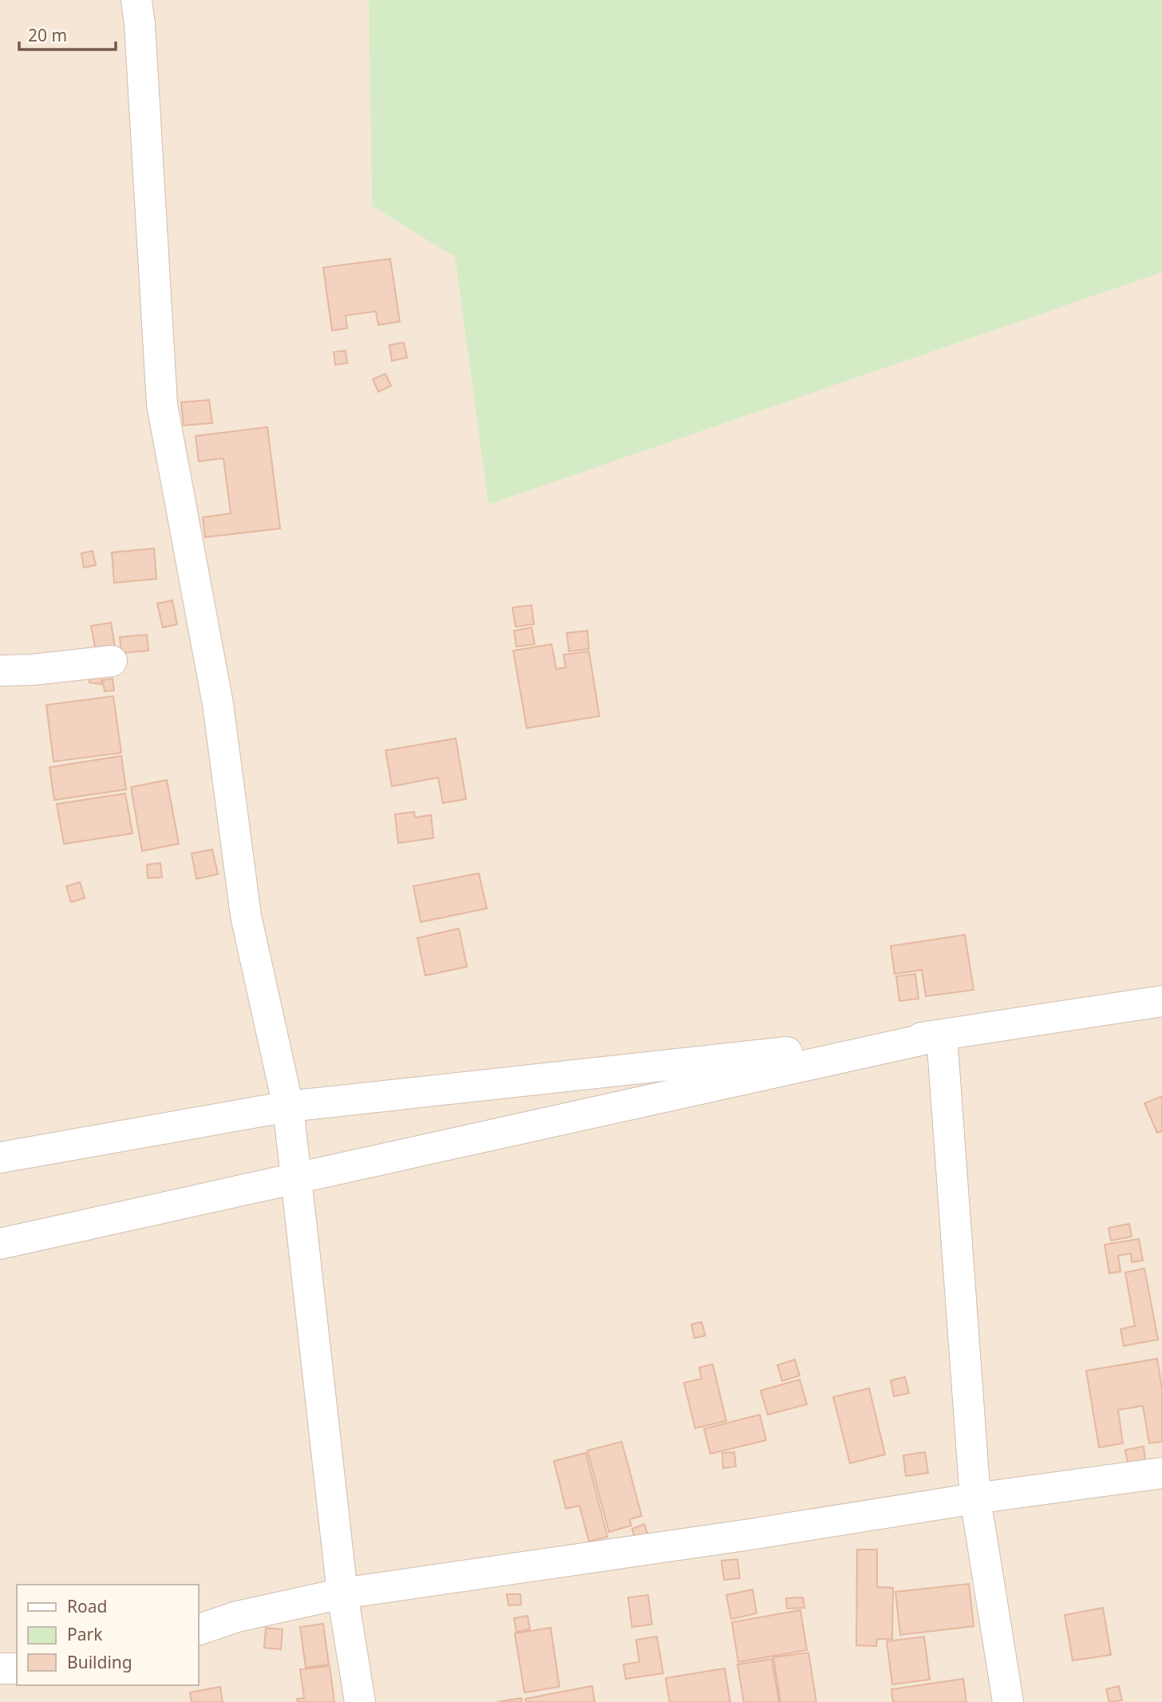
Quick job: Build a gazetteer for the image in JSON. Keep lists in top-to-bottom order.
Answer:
{
  "legend": ["Road", "Park", "Building"],
  "scale_bar": "20 m"
}
